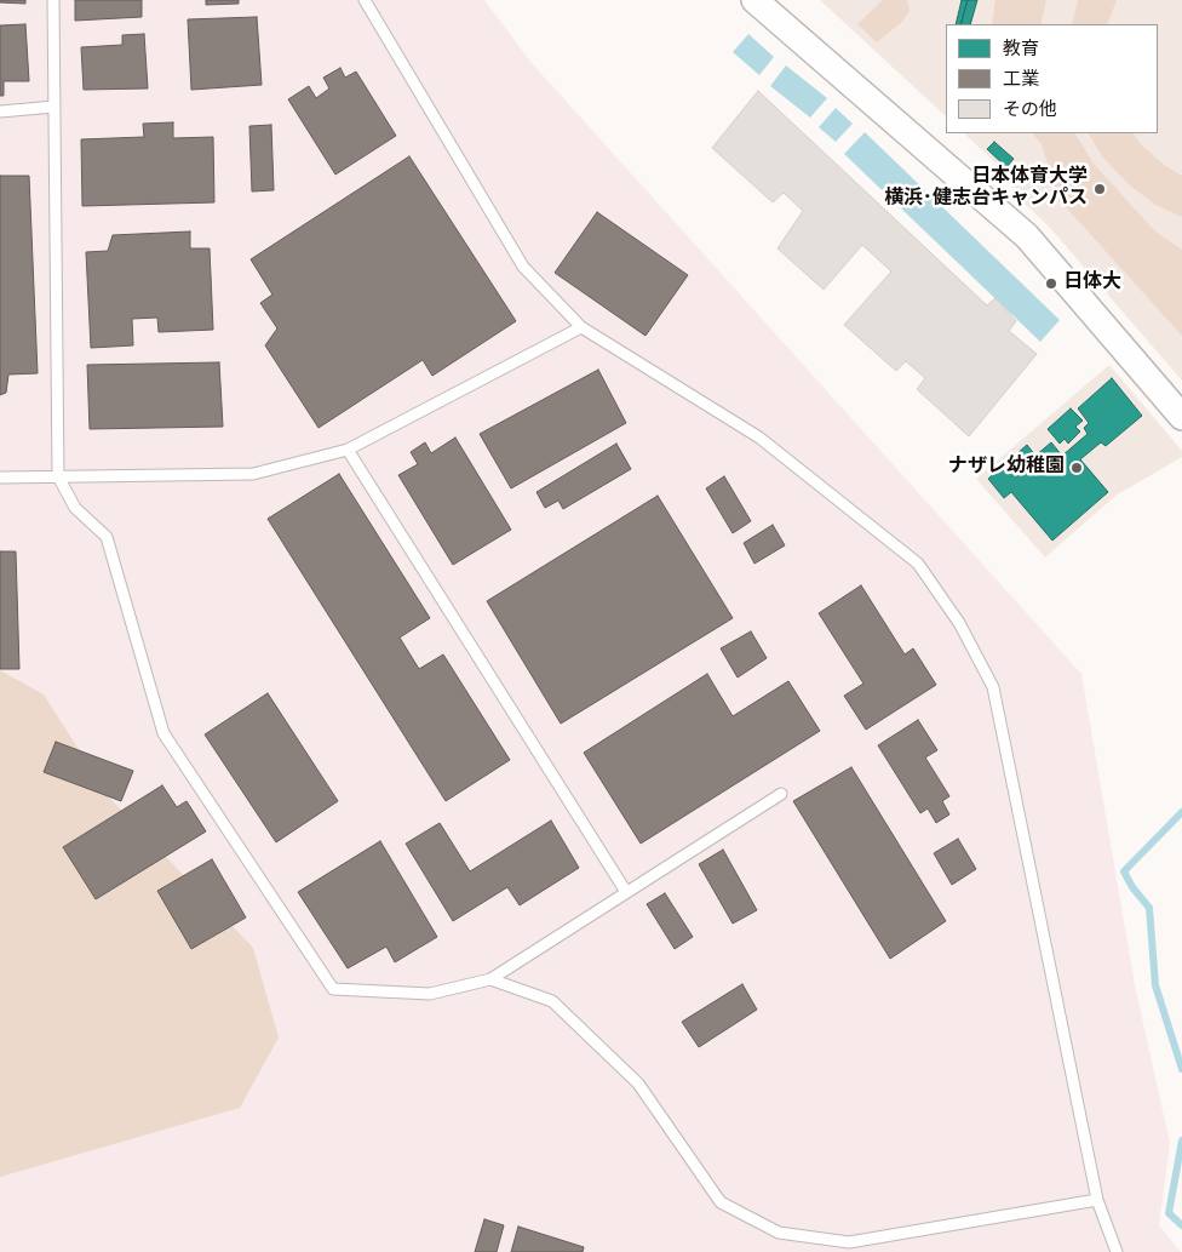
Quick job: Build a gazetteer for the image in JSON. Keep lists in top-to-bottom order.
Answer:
{
  "places": ["日本体育大学 横浜･健志台キャンパス", "日体大", "ナザレ幼稚園"],
  "legend": ["教育", "工業", "その他"]
}
